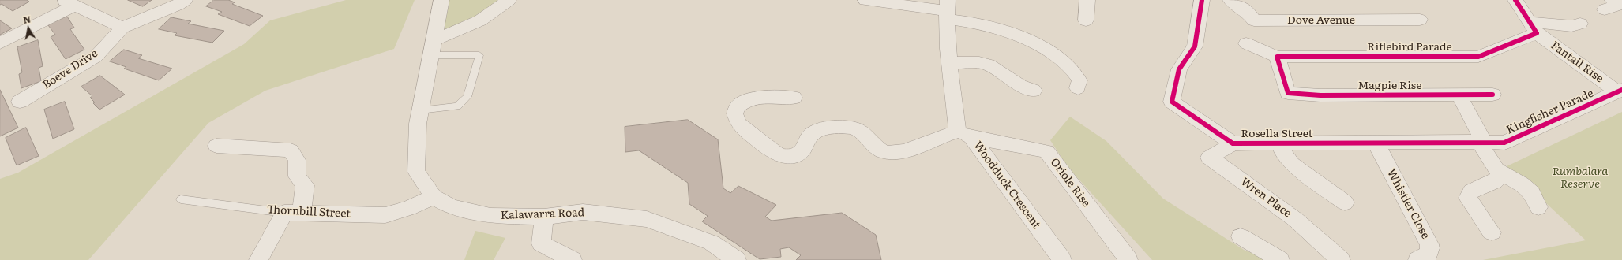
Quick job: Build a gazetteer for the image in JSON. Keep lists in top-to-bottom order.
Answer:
{
  "streets": {
    "street": [
      "Dove Avenue",
      "Riflebird Parade",
      "Fantail Rise",
      "Boeve Drive",
      "Magpie Rise",
      "Kingfisher Parade",
      "Rosella Street",
      "Oriole Rise",
      "Woodduck Crescent",
      "Wren Place",
      "Whistler Close",
      "Thornbill Street",
      "Kalawarra Road"
    ]
  },
  "crossings": [
    ["Riflebird Parade", "Fantail Rise"],
    ["Riflebird Parade", "Magpie Rise"],
    ["Fantail Rise", "Kingfisher Parade"],
    ["Kingfisher Parade", "Rosella Street"],
    ["Rosella Street", "Wren Place"],
    ["Rosella Street", "Whistler Close"],
    ["Oriole Rise", "Woodduck Crescent"],
    ["Thornbill Street", "Kalawarra Road"]
  ],
  "parks": ["Rumbalara Reserve"],
  "north": "top"
}
